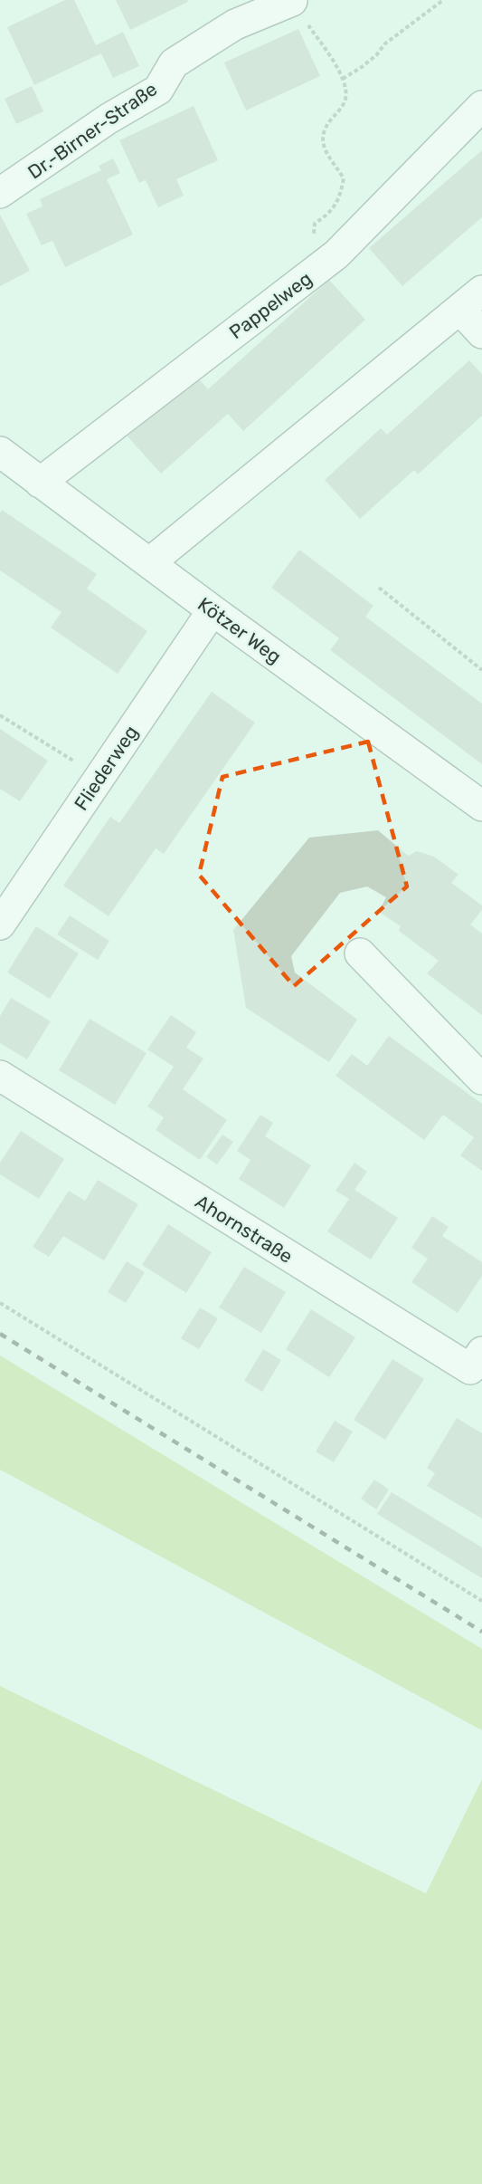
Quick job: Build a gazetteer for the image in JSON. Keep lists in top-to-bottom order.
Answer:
{
  "streets": {
    "street": [
      "Dr.-Birner-Straße",
      "Pappelweg",
      "Kötzer Weg",
      "Fliederweg",
      "Ahornstraße"
    ]
  },
  "crossings": [
    ["Pappelweg", "Kötzer Weg"],
    ["Kötzer Weg", "Fliederweg"]
  ]
}
